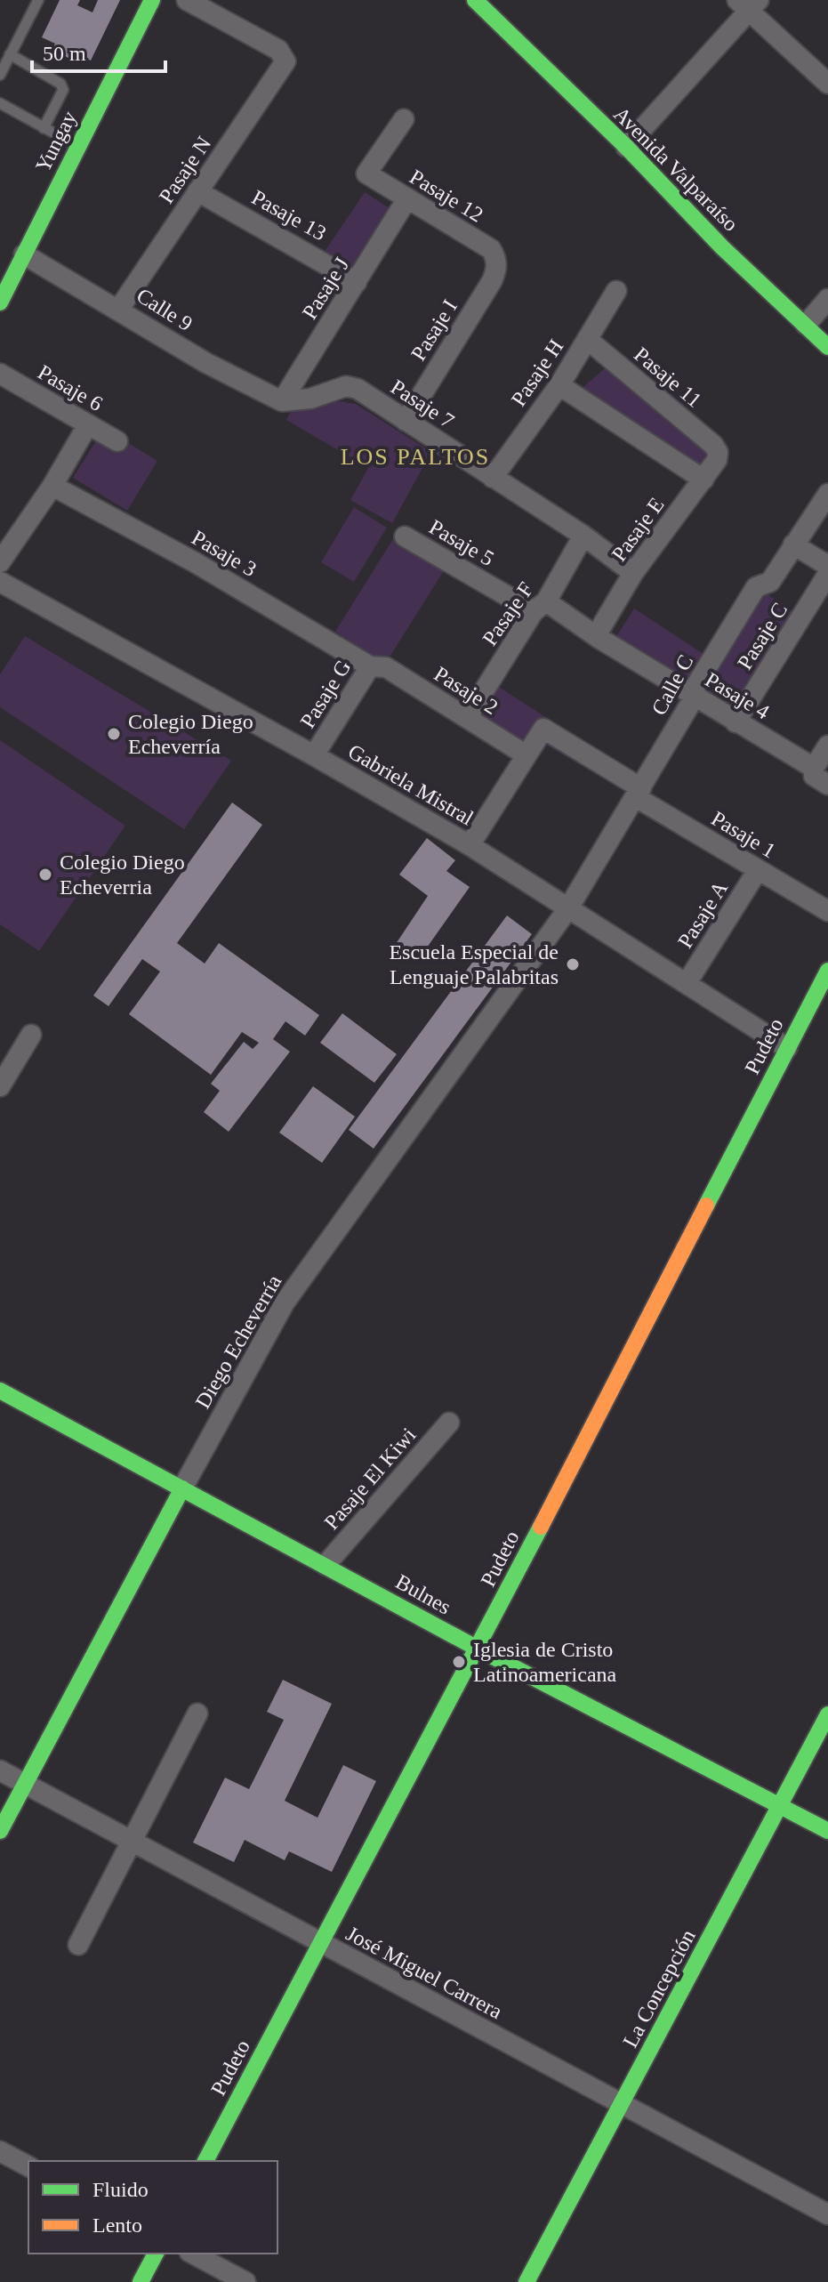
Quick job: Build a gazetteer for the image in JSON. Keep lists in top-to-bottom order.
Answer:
{
  "streets": {
    "main road": [
      "Yungay",
      "Avenida Valparaíso",
      "Pudeto",
      "Diego Echeverría",
      "Bulnes",
      "La Concepción"
    ],
    "street": [
      "Pasaje N",
      "Pasaje 12",
      "Pasaje 13",
      "Pasaje J",
      "Calle 9",
      "Pasaje I",
      "Pasaje H",
      "Pasaje 11",
      "Pasaje 6",
      "Pasaje 7",
      "Pasaje E",
      "Pasaje 5",
      "Pasaje 3",
      "Pasaje F",
      "Pasaje C",
      "Calle C",
      "Pasaje 2",
      "Pasaje G",
      "Pasaje 4",
      "Gabriela Mistral",
      "Pasaje 1",
      "Pasaje A",
      "Pasaje El Kiwi",
      "José Miguel Carrera"
    ]
  },
  "crossings": [
    ["Yungay", "Calle 9"],
    ["Pasaje N", "Pasaje 13"],
    ["Pasaje N", "Calle 9"],
    ["Pasaje 12", "Pasaje J"],
    ["Pasaje 12", "Pasaje I"],
    ["Pasaje 13", "Pasaje J"],
    ["Pasaje J", "Calle 9"],
    ["Pasaje J", "Pasaje 7"],
    ["Calle 9", "Pasaje 7"],
    ["Pasaje I", "Pasaje 7"],
    ["Pasaje H", "Pasaje 11"],
    ["Pasaje H", "Pasaje 7"],
    ["Pasaje 11", "Pasaje E"],
    ["Pasaje 7", "Pasaje E"],
    ["Pasaje 7", "Pasaje F"],
    ["Pasaje E", "Pasaje 4"],
    ["Pasaje 5", "Pasaje F"],
    ["Pasaje 5", "Pasaje 4"],
    ["Pasaje 3", "Pasaje 2"],
    ["Pasaje 3", "Pasaje G"],
    ["Pasaje F", "Pasaje 2"],
    ["Pasaje F", "Pasaje 4"],
    ["Pasaje C", "Pasaje 4"],
    ["Calle C", "Pasaje 4"],
    ["Calle C", "Gabriela Mistral"],
    ["Calle C", "Pasaje 1"],
    ["Calle C", "Diego Echeverría"],
    ["Pasaje 2", "Pasaje G"],
    ["Pasaje 2", "Pasaje 1"],
    ["Pasaje G", "Gabriela Mistral"],
    ["Gabriela Mistral", "Pasaje A"],
    ["Gabriela Mistral", "Pudeto"],
    ["Gabriela Mistral", "Diego Echeverría"],
    ["Pasaje 1", "Pasaje A"],
    ["Pudeto", "Bulnes"],
    ["Pudeto", "José Miguel Carrera"],
    ["Diego Echeverría", "Bulnes"],
    ["Diego Echeverría", "José Miguel Carrera"],
    ["Pasaje El Kiwi", "Bulnes"],
    ["Bulnes", "La Concepción"],
    ["José Miguel Carrera", "La Concepción"]
  ],
  "districts": ["LOS PALTOS"],
  "places": [
    "Colegio Diego Echeverría",
    "Colegio Diego Echeverria",
    "Escuela Especial de Lenguaje Palabritas",
    "Iglesia de Cristo Latinoamericana"
  ],
  "legend": ["Fluido", "Lento"],
  "scale_bar": "50 m"
}
